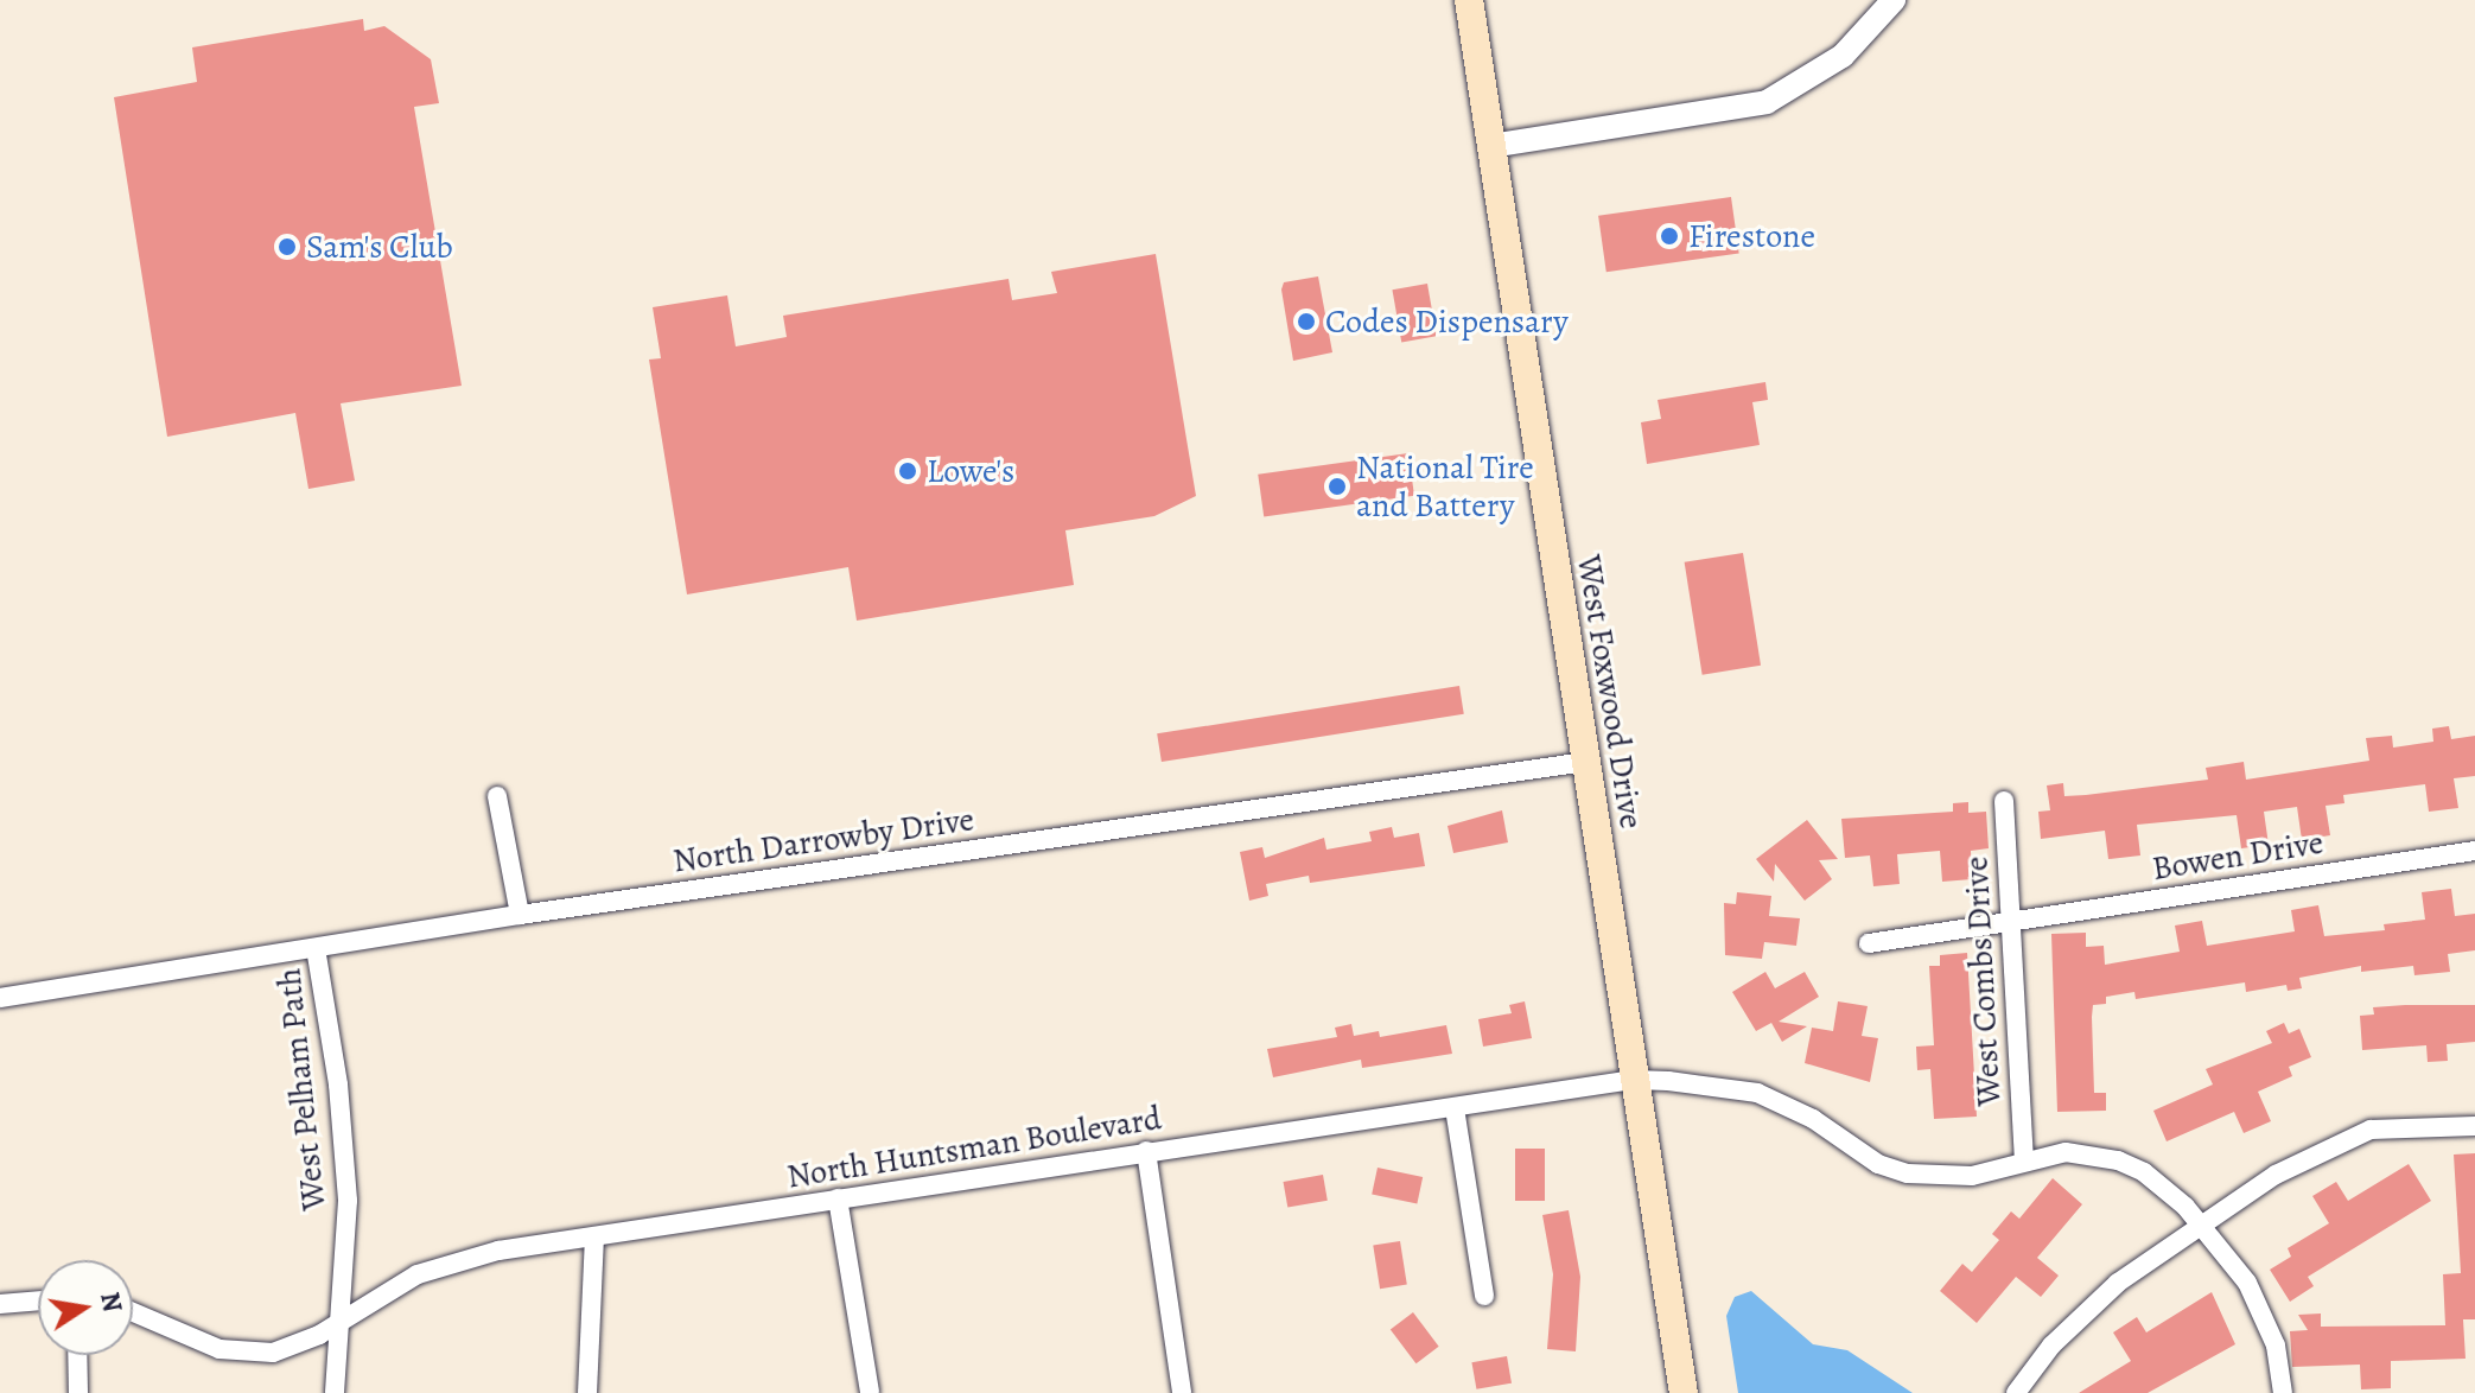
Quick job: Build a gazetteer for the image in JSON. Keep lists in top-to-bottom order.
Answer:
{
  "streets": {
    "main road": ["West Foxwood Drive"],
    "street": [
      "North Darrowby Drive",
      "Bowen Drive",
      "West Combs Drive",
      "West Pelham Path",
      "North Huntsman Boulevard"
    ]
  },
  "crossings": [
    ["West Foxwood Drive", "North Darrowby Drive"],
    ["West Foxwood Drive", "North Huntsman Boulevard"],
    ["North Darrowby Drive", "West Pelham Path"],
    ["Bowen Drive", "West Combs Drive"],
    ["West Combs Drive", "North Huntsman Boulevard"],
    ["West Pelham Path", "North Huntsman Boulevard"]
  ],
  "places": [
    "Firestone",
    "Sam's Club",
    "Codes Dispensary",
    "Lowe's",
    "National Tire and Battery"
  ],
  "north": "right"
}
